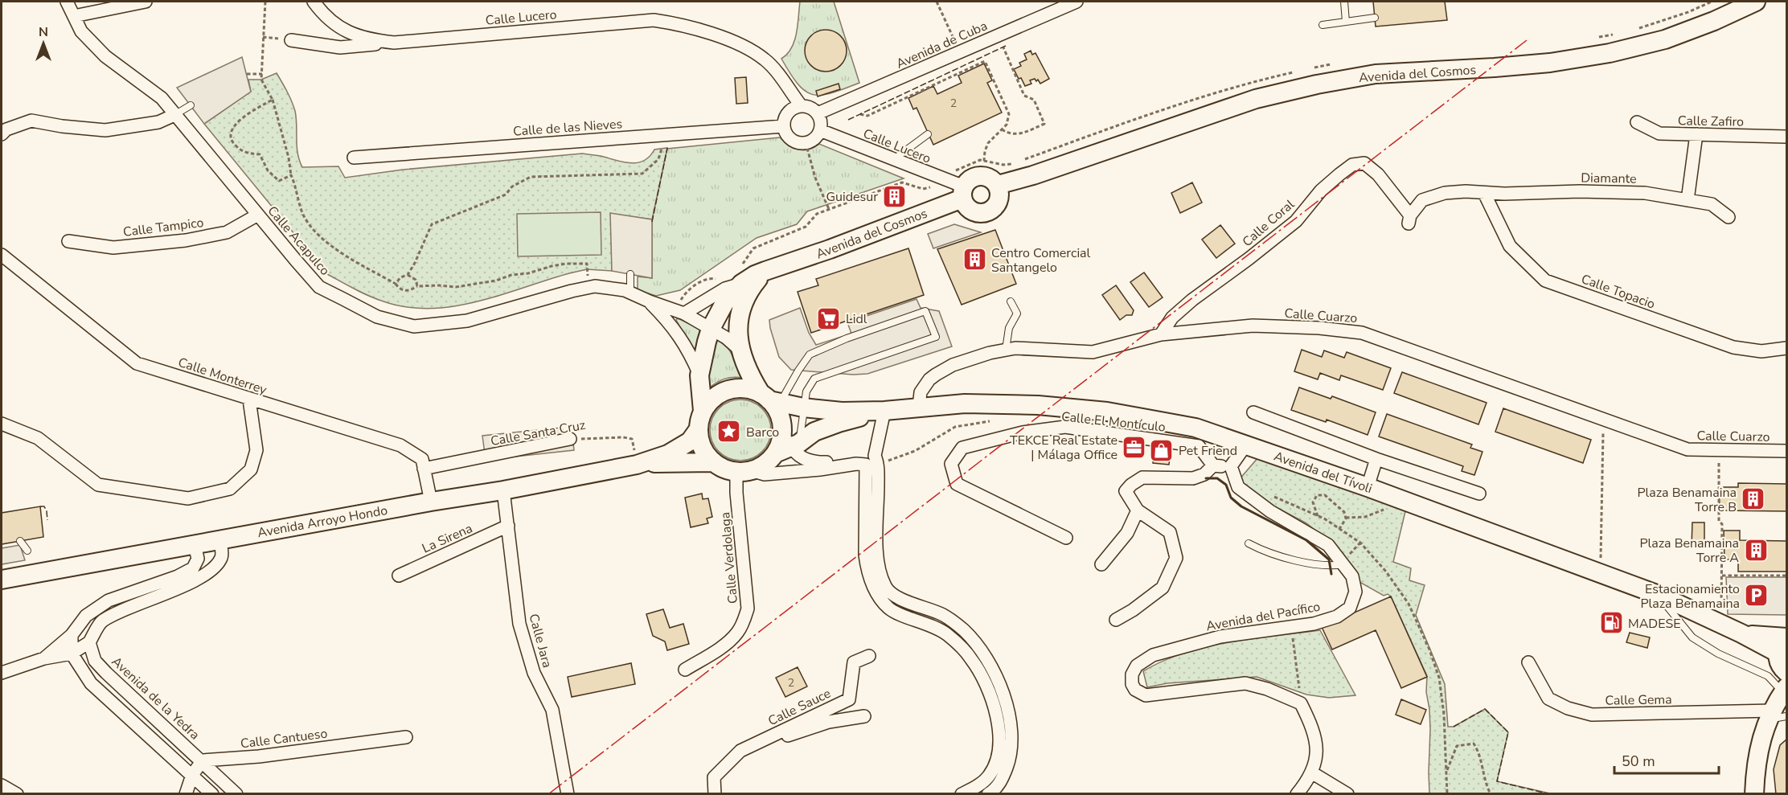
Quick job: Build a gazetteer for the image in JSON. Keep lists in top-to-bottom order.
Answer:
{
  "streets": {
    "main road": ["Avenida del Cosmos", "Avenida del Tívoli", "Avenida Arroyo Hondo"],
    "street": [
      "Calle Lucero",
      "Avenida de Cuba",
      "Calle Zafiro",
      "Calle de las Nieves",
      "Diamante",
      "Calle Coral",
      "Calle Tampico",
      "Calle Acapulco",
      "Calle Topacio",
      "Calle Cuarzo",
      "Calle Monterrey",
      "Calle El Montículo",
      "Calle Santa Cruz",
      "La Sirena",
      "Calle Verdolaga",
      "Avenida del Pacífico",
      "Calle Jara",
      "Avenida de la Yedra",
      "Calle Gema",
      "Calle Sauce",
      "Calle Cantueso"
    ]
  },
  "crossings": [
    ["Calle Lucero", "Avenida de Cuba"],
    ["Calle Lucero", "Avenida del Cosmos"],
    ["Calle Lucero", "Calle de las Nieves"],
    ["Avenida de Cuba", "Calle de las Nieves"],
    ["Diamante", "Calle Coral"],
    ["Diamante", "Calle Topacio"],
    ["Calle Coral", "Calle Cuarzo"],
    ["Calle Tampico", "Calle Acapulco"],
    ["Calle Cuarzo", "Avenida del Tívoli"],
    ["Calle Monterrey", "Calle Santa Cruz"],
    ["Calle Monterrey", "Avenida Arroyo Hondo"],
    ["Calle Santa Cruz", "Avenida Arroyo Hondo"],
    ["Avenida del Tívoli", "Avenida Arroyo Hondo"],
    ["Avenida del Tívoli", "Calle Verdolaga"],
    ["Avenida del Tívoli", "Calle Gema"],
    ["Avenida Arroyo Hondo", "Calle Verdolaga"],
    ["Avenida Arroyo Hondo", "Calle Jara"],
    ["La Sirena", "Calle Jara"],
    ["Avenida de la Yedra", "Calle Cantueso"]
  ],
  "places": {
    "building": [
      "Guidesur",
      "Centro Comercial Santangelo",
      "Plaza Benamaina Torre B",
      "Plaza Benamaina Torre A"
    ],
    "supermarket": ["Lidl"],
    "place": ["Barco"],
    "office": ["TEKCE Real Estate | Málaga Office"],
    "shop": ["Pet Friend"],
    "parking": ["Estacionamiento Plaza Benamaina"],
    "fuel station": ["MADESE"]
  },
  "house_numbers": ["2", "2"],
  "scale_bar": "50 m",
  "north": "top"
}
